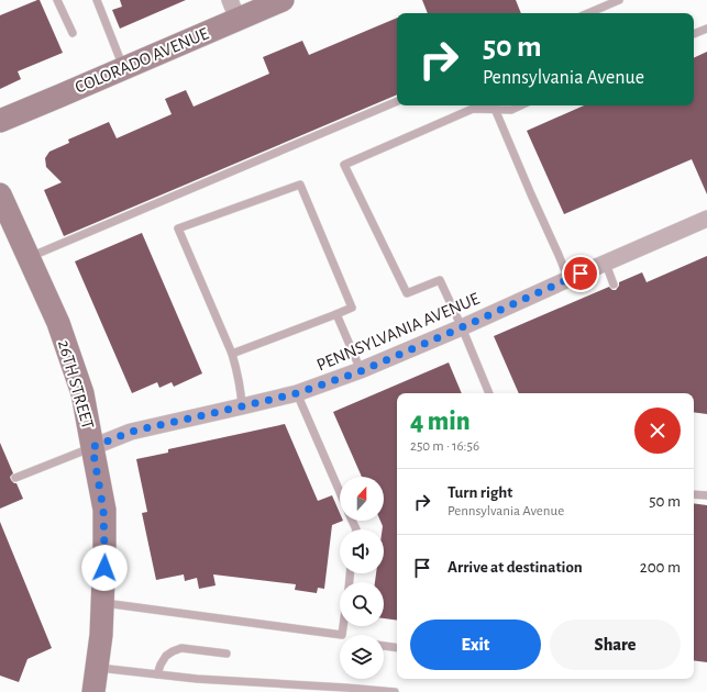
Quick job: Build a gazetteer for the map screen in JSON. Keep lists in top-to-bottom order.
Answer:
{
  "streets": {
    "main road": ["COLORADO AVENUE", "26TH STREET"],
    "street": ["PENNSYLVANIA AVENUE"]
  },
  "crossings": [
    ["PENNSYLVANIA AVENUE", "26TH STREET"]
  ],
  "north": "top",
  "page": {
    "turn": ["50 m", "Pennsylvania Avenue"],
    "heading": ["4 min", "250 m · 16:56"],
    "list": [
      {
        "name": "Turn right",
        "note": "Pennsylvania Avenue",
        "value": "50 m"
      },
      {
        "name": "Arrive at destination",
        "value": "200 m"
      }
    ],
    "buttons": ["Exit", "Share"]
  }
}
